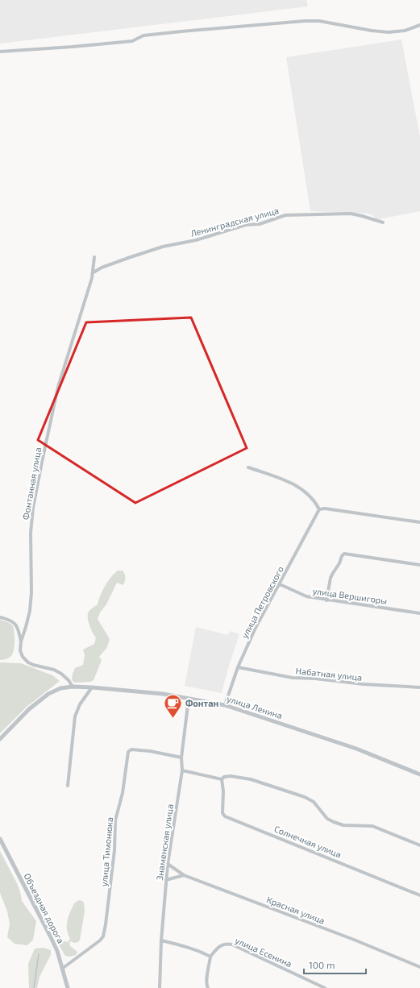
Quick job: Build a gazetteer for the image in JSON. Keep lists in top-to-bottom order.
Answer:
{
  "streets": {
    "street": [
      "Ленинградская улица",
      "Фонтанная улица",
      "улица Вершигоры",
      "улица Петровского",
      "Набатная улица",
      "улица Ленина",
      "Солнечная улица",
      "Знаменская улица",
      "улица Тимонюка",
      "Объездная дорога",
      "Красная улица",
      "улица Есенина"
    ]
  },
  "crossings": [
    ["Ленинградская улица", "Фонтанная улица"],
    ["Фонтанная улица", "улица Ленина"],
    ["улица Вершигоры", "улица Петровского"],
    ["улица Петровского", "Набатная улица"],
    ["улица Петровского", "улица Ленина"],
    ["улица Ленина", "Знаменская улица"],
    ["Знаменская улица", "улица Тимонюка"],
    ["Знаменская улица", "Красная улица"],
    ["улица Тимонюка", "Объездная дорога"]
  ],
  "places": {
    "cafe": ["Фонтан"]
  },
  "scale_bar": "100 m"
}
